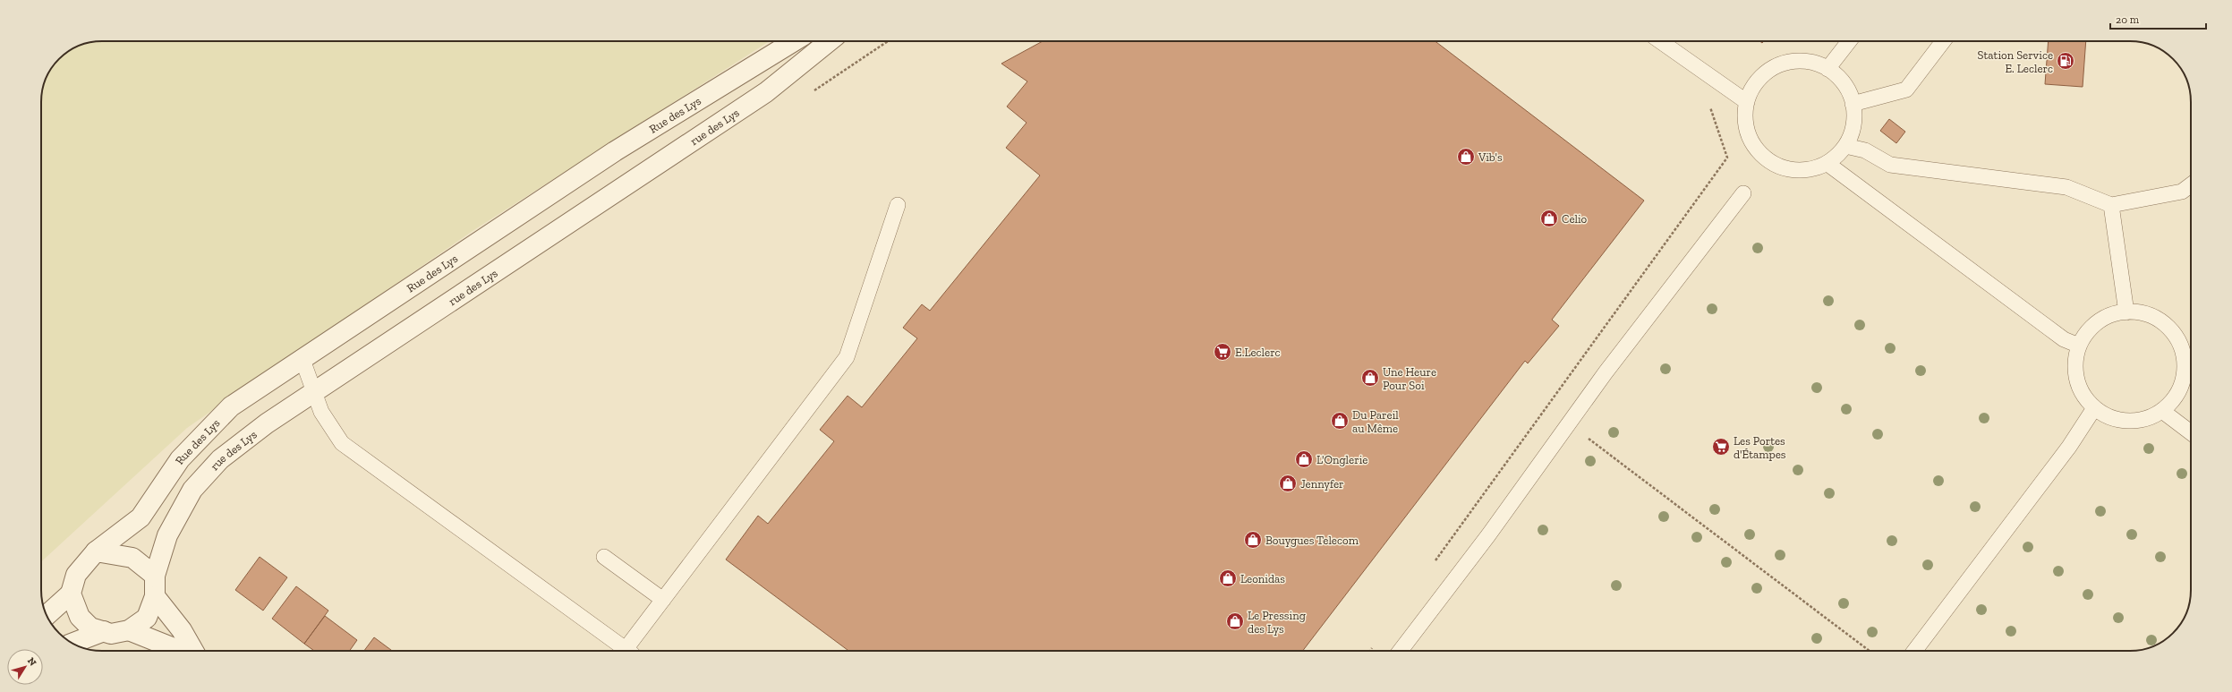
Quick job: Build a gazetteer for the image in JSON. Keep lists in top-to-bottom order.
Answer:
{
  "streets": {
    "street": ["Rue des Lys", "rue des Lys"]
  },
  "crossings": [
    ["Rue des Lys", "rue des Lys"]
  ],
  "places": {
    "fuel station": ["Station Service E. Leclerc"],
    "shop": [
      "Vib's",
      "Celio",
      "Une Heure Pour Soi",
      "Du Pareil au Même",
      "L'Onglerie",
      "Jennyfer",
      "Bouygues Telecom",
      "Leonidas",
      "Le Pressing des Lys"
    ],
    "supermarket": ["E.Leclerc", "Les Portes d'Étampes"]
  },
  "scale_bar": "20 m",
  "north": "top right"
}
